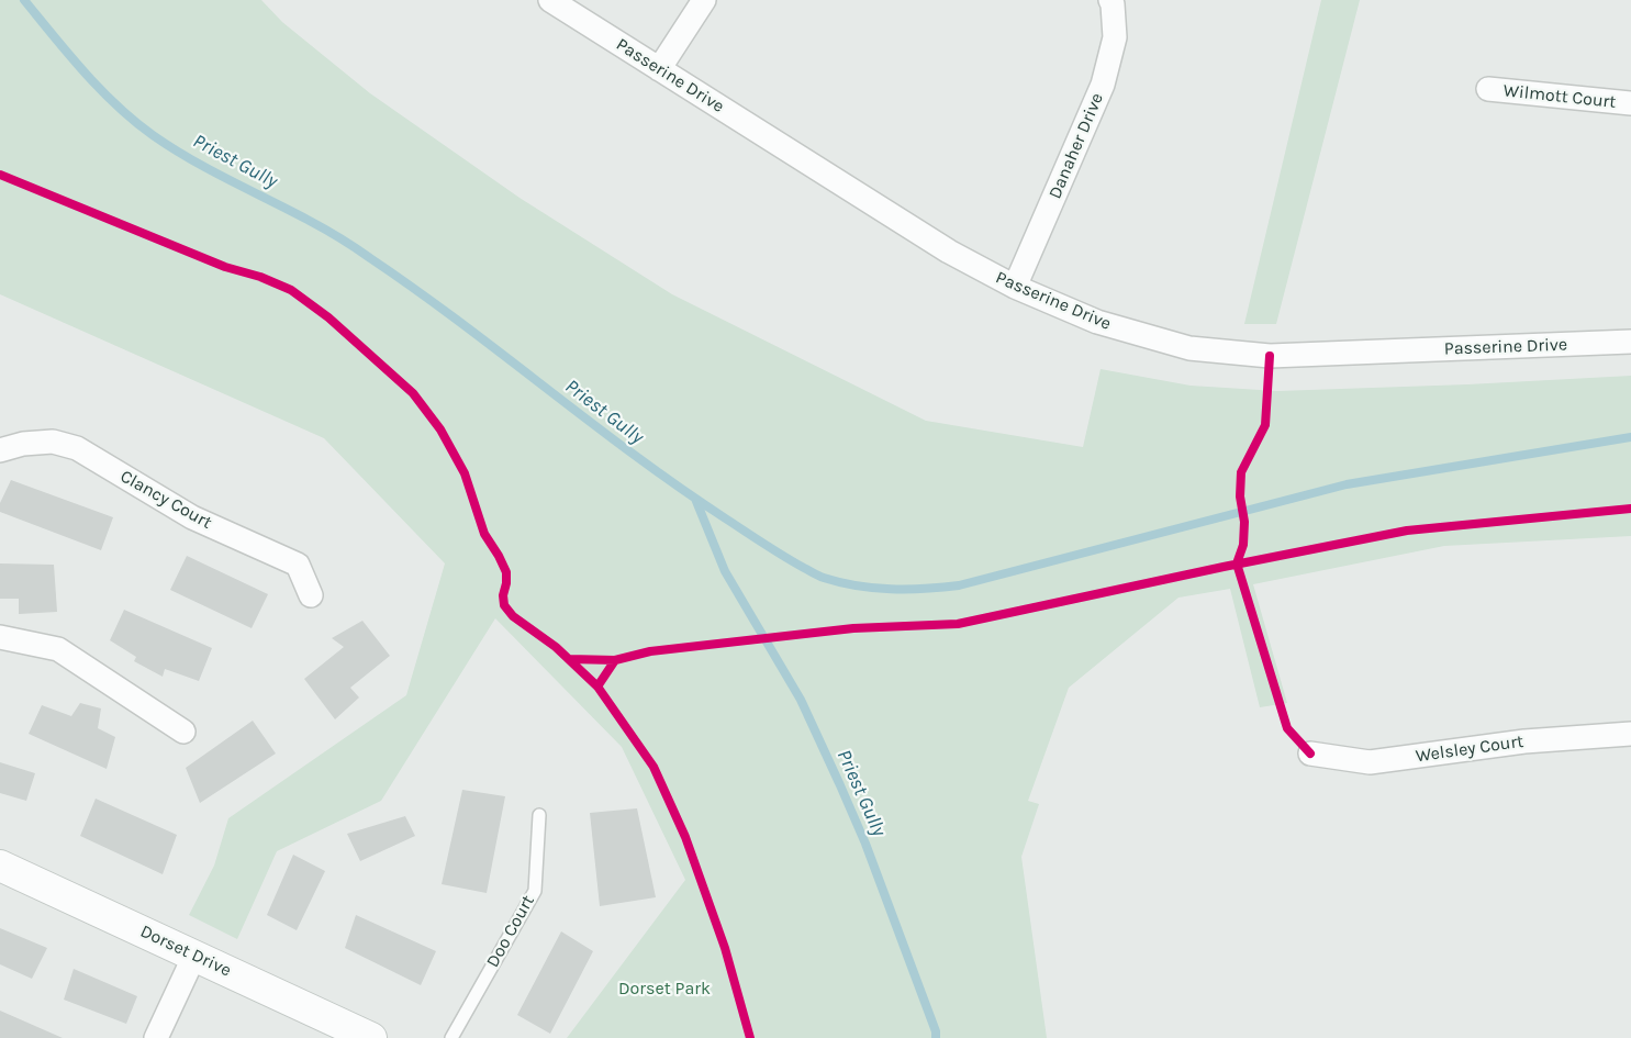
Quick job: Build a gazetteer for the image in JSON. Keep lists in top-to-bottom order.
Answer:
{
  "streets": {
    "street": [
      "Passerine Drive",
      "Wilmott Court",
      "Danaher Drive",
      "Clancy Court",
      "Welsley Court",
      "Dorset Drive"
    ],
    "lane": ["Doo Court"]
  },
  "crossings": [
    ["Passerine Drive", "Danaher Drive"]
  ],
  "water": ["Priest Gully"],
  "parks": ["Dorset Park"]
}
